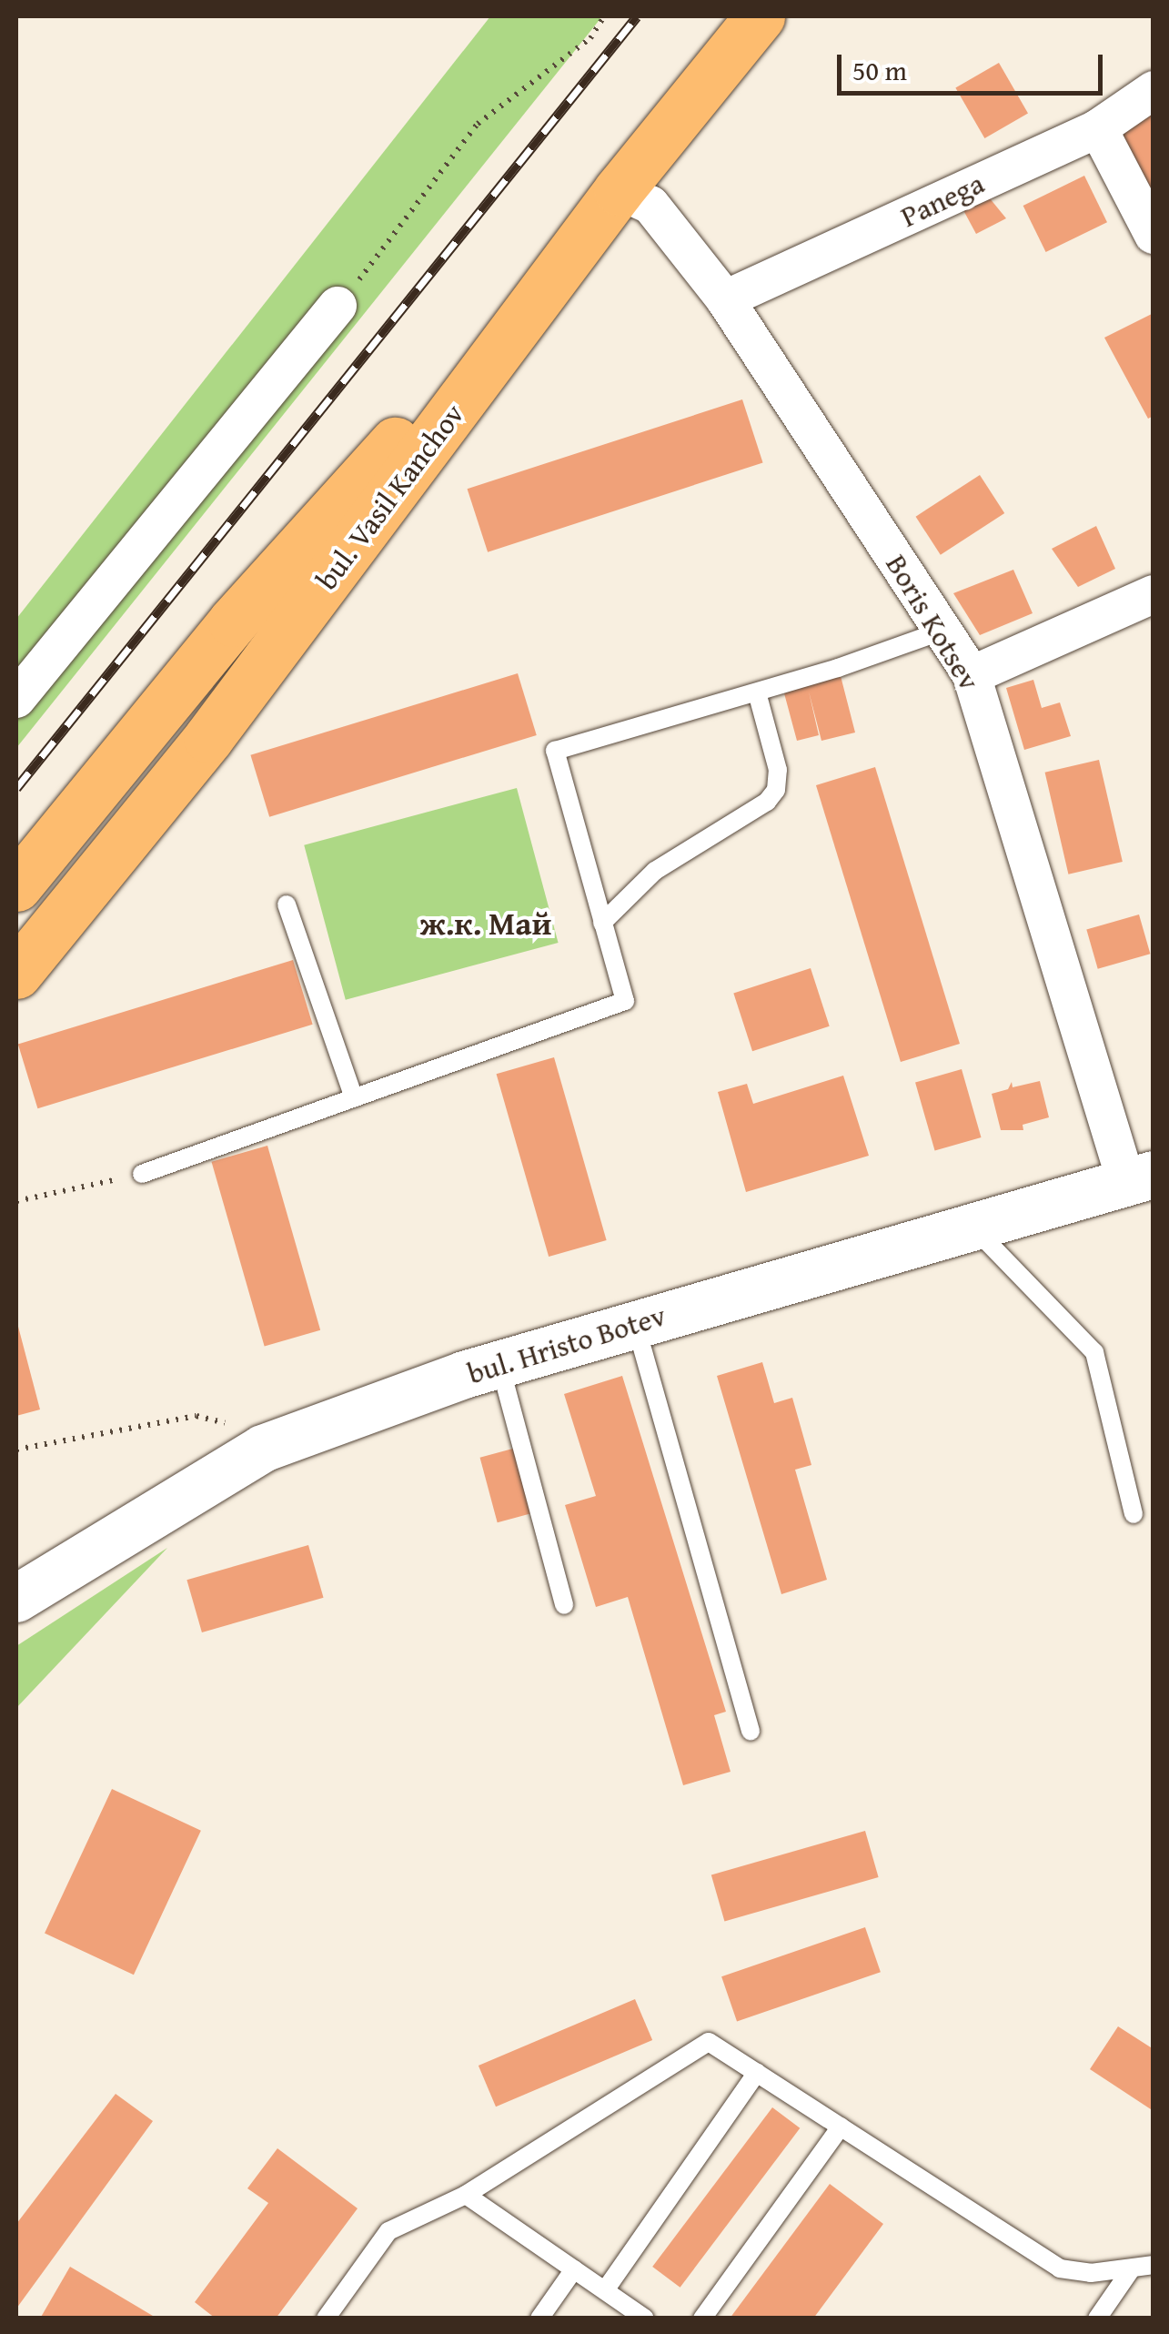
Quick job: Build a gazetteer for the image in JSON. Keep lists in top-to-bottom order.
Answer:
{
  "streets": {
    "main road": ["bul. Vasil Kanchov"],
    "street": ["Panega", "Boris Kotsev", "bul. Hristo Botev"]
  },
  "crossings": [
    ["Panega", "Boris Kotsev"],
    ["bul. Vasil Kanchov", "Boris Kotsev"],
    ["Boris Kotsev", "bul. Hristo Botev"]
  ],
  "districts": ["ж.к. Май"],
  "scale_bar": "50 m"
}
